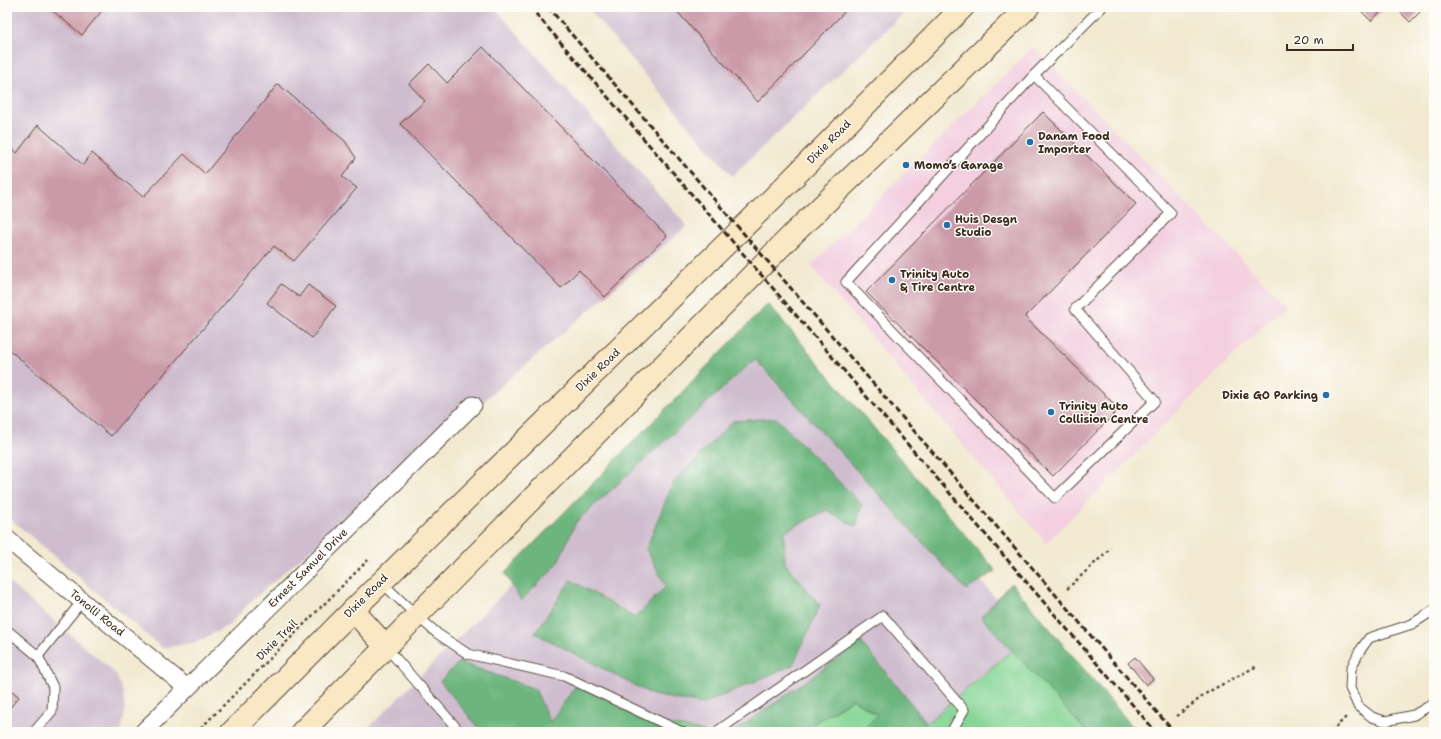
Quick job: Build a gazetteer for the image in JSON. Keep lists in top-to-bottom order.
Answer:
{
  "streets": {
    "main road": ["Dixie Road"],
    "street": ["Ernest Samuel Drive", "Tonolli Road"],
    "path": ["Dixie Trail"]
  },
  "crossings": [
    ["Ernest Samuel Drive", "Tonolli Road"]
  ],
  "places": [
    "Danam Food Importer",
    "Momo’s Garage",
    "Huis Desgn Studio",
    "Trinity Auto & Tire Centre",
    "Dixie GO Parking",
    "Trinity Auto Collision Centre"
  ],
  "scale_bar": "20 m"
}
